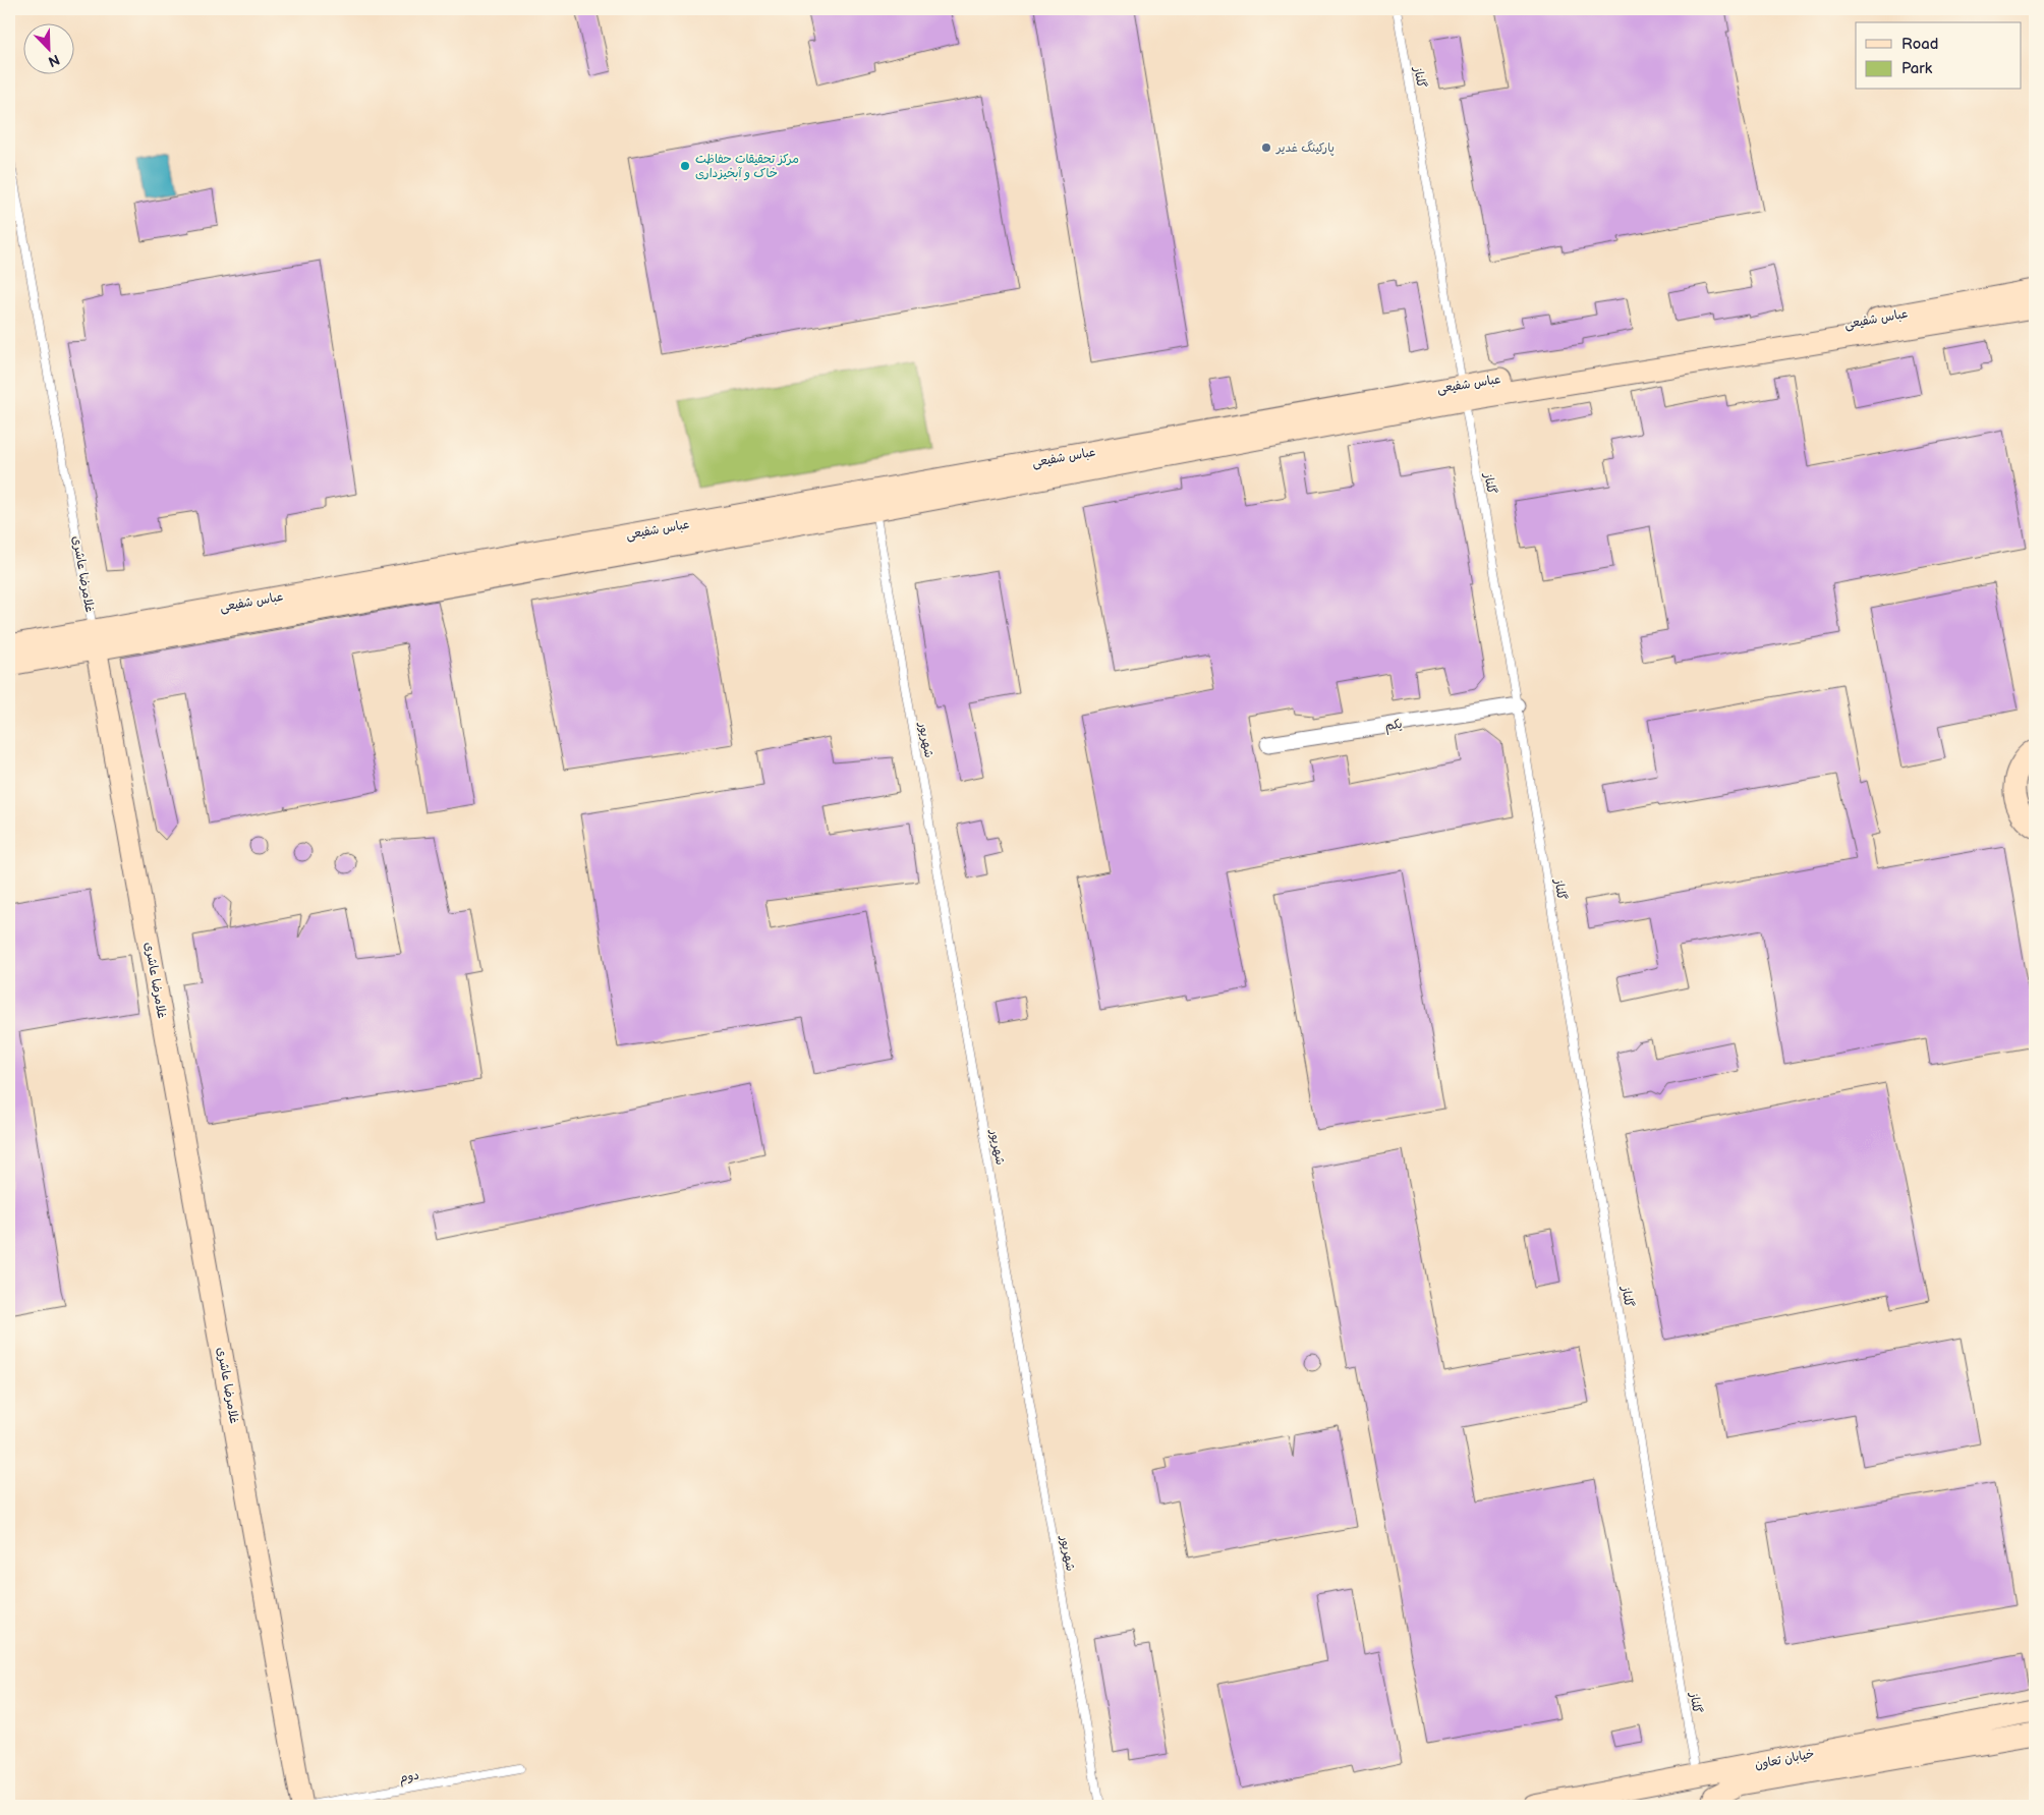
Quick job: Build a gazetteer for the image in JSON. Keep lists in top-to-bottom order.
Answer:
{
  "streets": {
    "main road": ["عباس شفیعی", "غلامرضا عاشری", "خیابان تعاون"],
    "street": ["یکم"],
    "lane": ["گلناز", "شهریور", "دوم"]
  },
  "crossings": [
    ["گلناز", "عباس شفیعی"],
    ["گلناز", "یکم"],
    ["گلناز", "خیابان تعاون"],
    ["عباس شفیعی", "غلامرضا عاشری"],
    ["عباس شفیعی", "شهریور"],
    ["غلامرضا عاشری", "دوم"]
  ],
  "places": ["پارکینگ غدیر", "مرکز تحقیقات حفاظت خاک و آبخیزداری"],
  "legend": ["Road", "Park"],
  "north": "bottom right"
}
